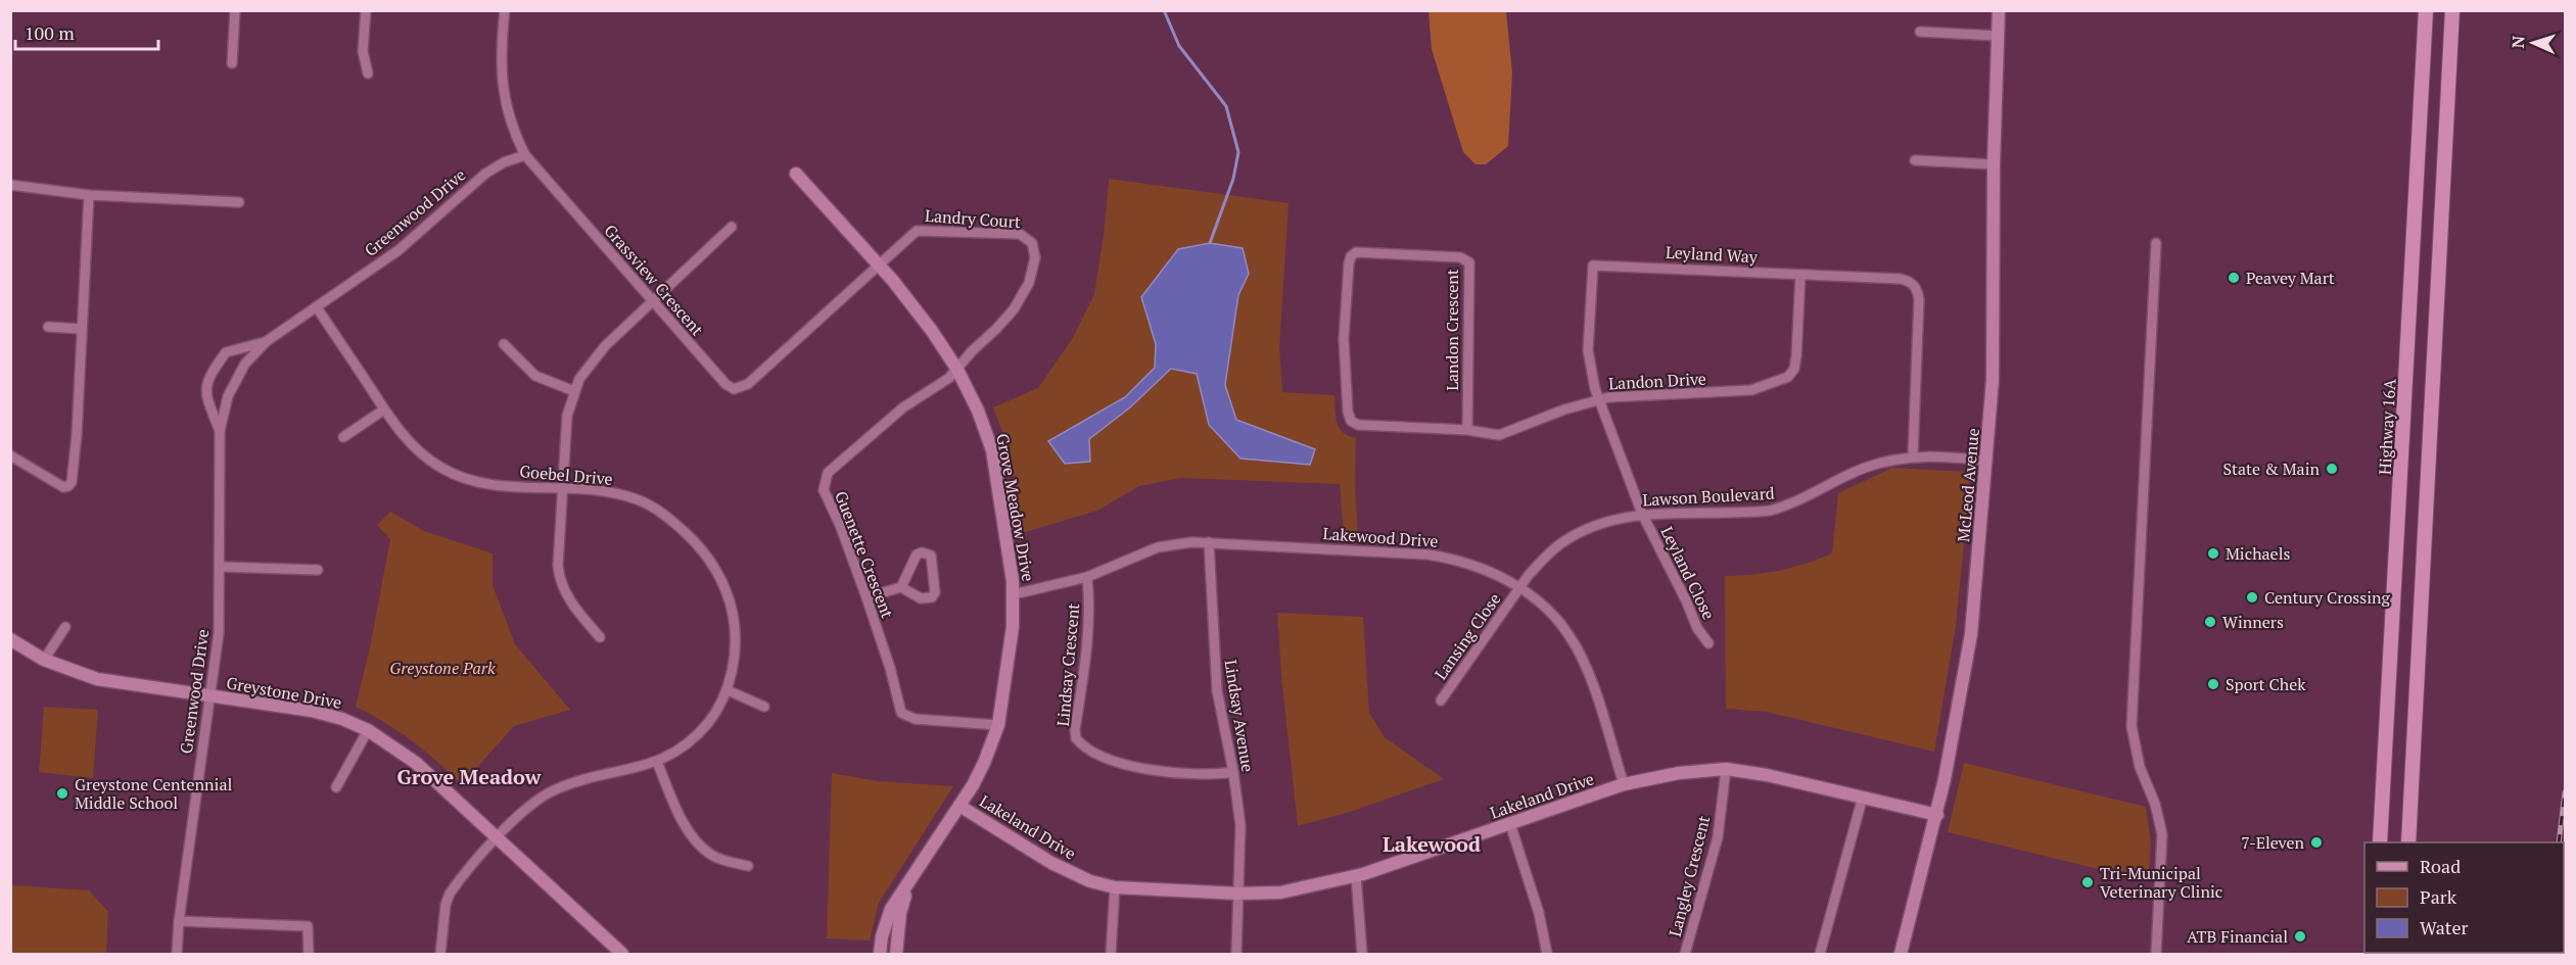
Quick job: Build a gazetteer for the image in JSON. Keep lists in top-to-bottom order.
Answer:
{
  "streets": {
    "main road": ["Highway 16A"],
    "street": [
      "Greenwood Drive",
      "Landry Court",
      "Leyland Way",
      "Grassview Crescent",
      "Landon Crescent",
      "Landon Drive",
      "Goebel Drive",
      "McLeod Avenue",
      "Lawson Boulevard",
      "Grove Meadow Drive",
      "Lakewood Drive",
      "Guenette Crescent",
      "Leyland Close",
      "Lansing Close",
      "Lindsay Crescent",
      "Greystone Drive",
      "Lindsay Avenue",
      "Lakeland Drive",
      "Langley Crescent"
    ]
  },
  "crossings": [
    ["Greenwood Drive", "Grassview Crescent"],
    ["Greenwood Drive", "Goebel Drive"],
    ["Greenwood Drive", "Greystone Drive"],
    ["Landry Court", "Grassview Crescent"],
    ["Landry Court", "Grove Meadow Drive"],
    ["Landry Court", "Guenette Crescent"],
    ["Leyland Way", "Landon Drive"],
    ["Leyland Way", "Lawson Boulevard"],
    ["Leyland Way", "Leyland Close"],
    ["Grassview Crescent", "Grove Meadow Drive"],
    ["Landon Crescent", "Landon Drive"],
    ["Goebel Drive", "Greystone Drive"],
    ["McLeod Avenue", "Lawson Boulevard"],
    ["McLeod Avenue", "Lakeland Drive"],
    ["Lawson Boulevard", "Lakewood Drive"],
    ["Lawson Boulevard", "Leyland Close"],
    ["Lawson Boulevard", "Lansing Close"],
    ["Grove Meadow Drive", "Lakewood Drive"],
    ["Grove Meadow Drive", "Guenette Crescent"],
    ["Grove Meadow Drive", "Lakeland Drive"],
    ["Lakewood Drive", "Lansing Close"],
    ["Lakewood Drive", "Lindsay Crescent"],
    ["Lakewood Drive", "Lindsay Avenue"],
    ["Lakewood Drive", "Lakeland Drive"],
    ["Lindsay Crescent", "Lindsay Avenue"],
    ["Lindsay Avenue", "Lakeland Drive"],
    ["Lakeland Drive", "Langley Crescent"]
  ],
  "districts": ["Grove Meadow", "Lakewood"],
  "parks": ["Greystone Park"],
  "places": [
    "Peavey Mart",
    "State & Main",
    "Michaels",
    "Century Crossing",
    "Winners",
    "Sport Chek",
    "Greystone Centennial Middle School",
    "7-Eleven",
    "Tri-Municipal Veterinary Clinic",
    "ATB Financial"
  ],
  "legend": ["Road", "Park", "Water"],
  "scale_bar": "100 m",
  "north": "left"
}
